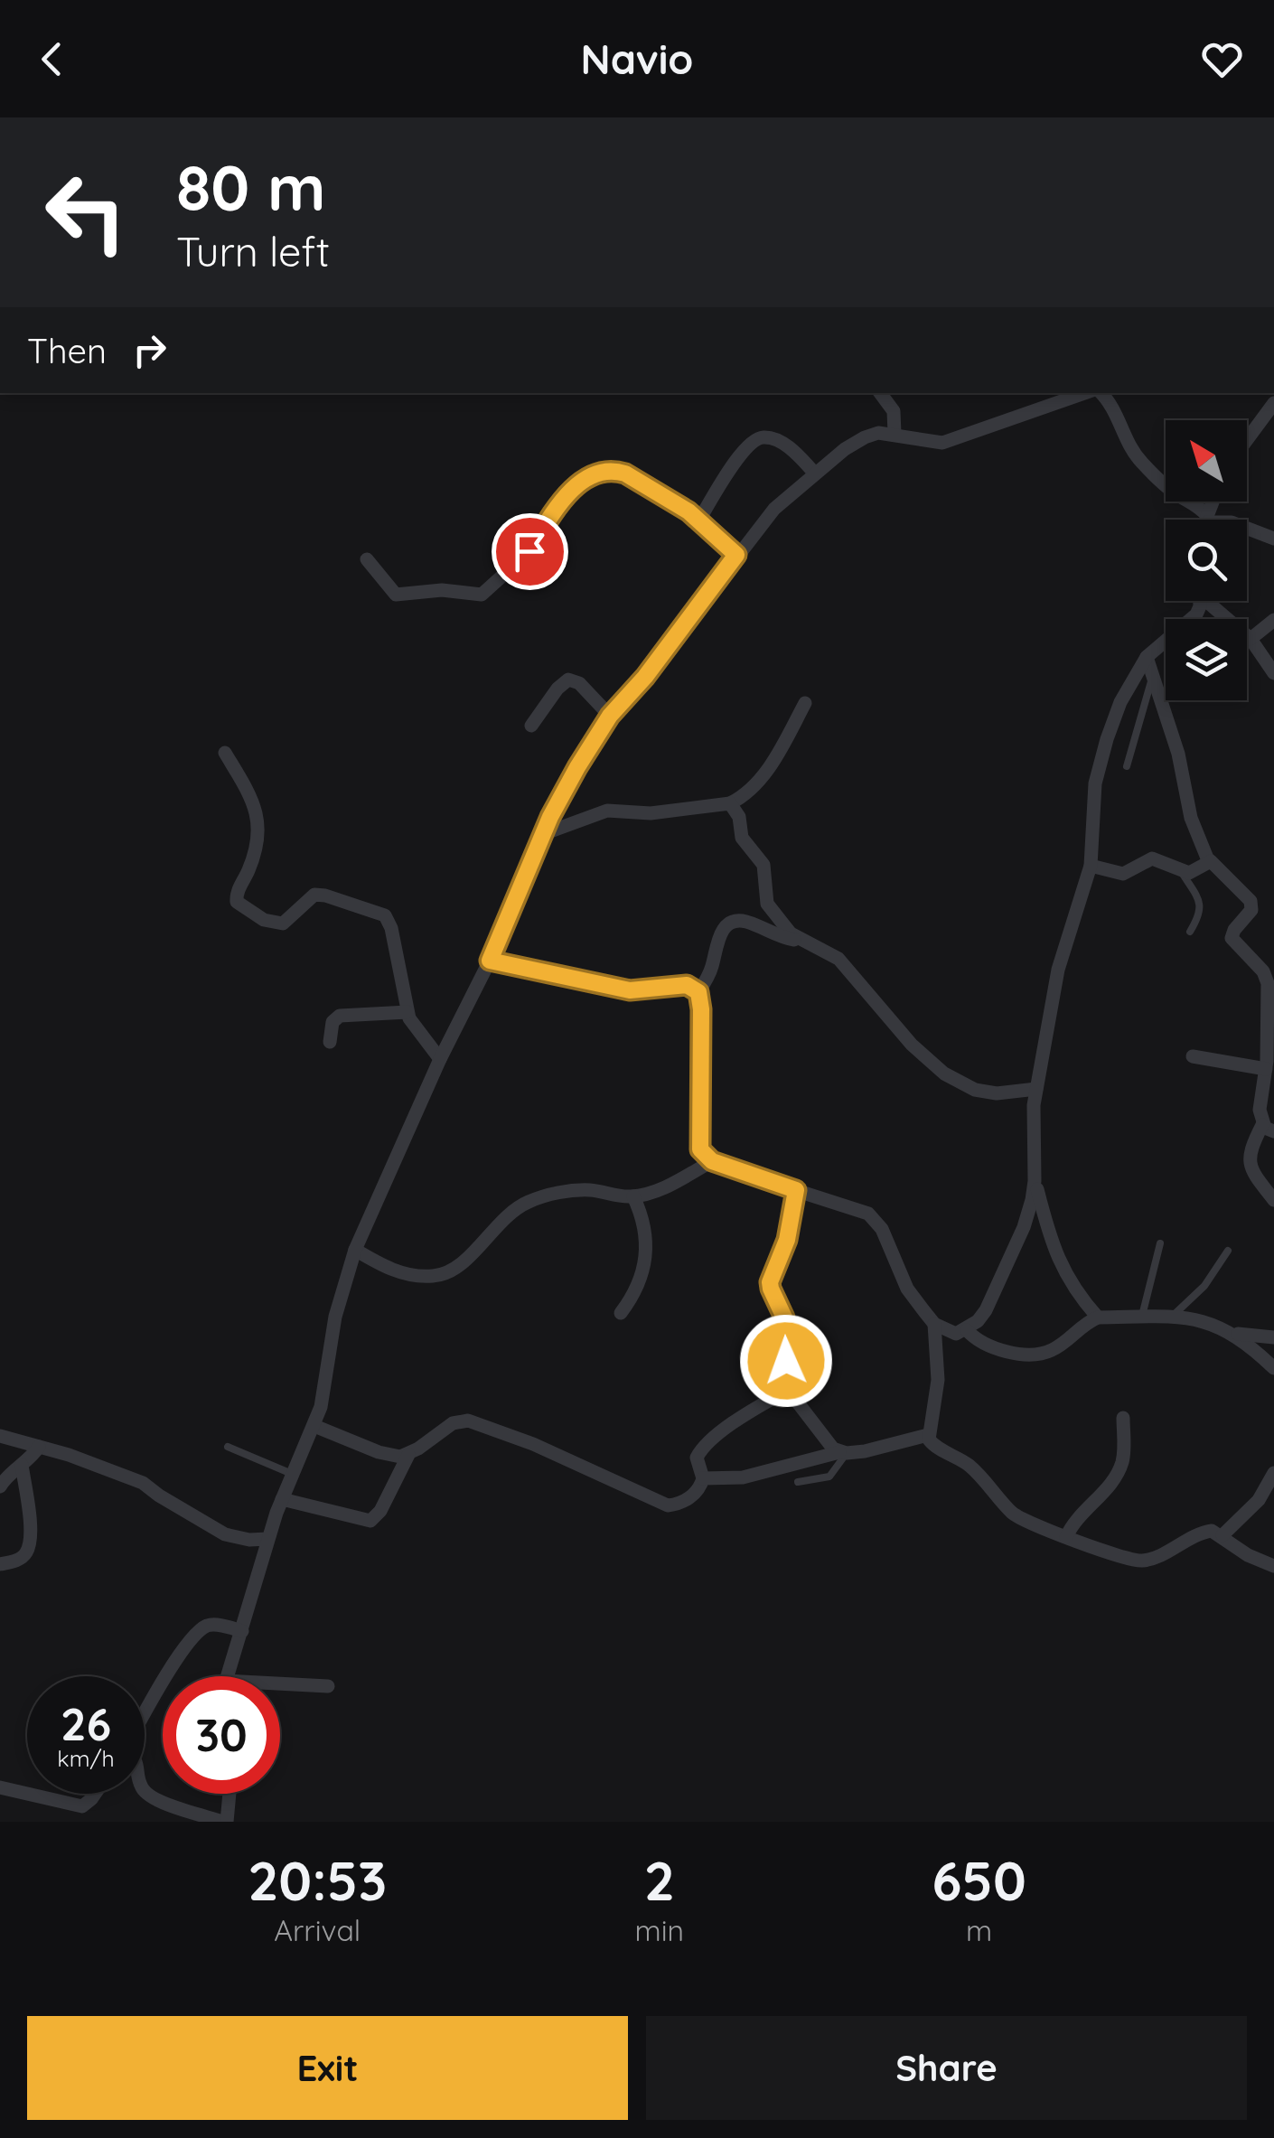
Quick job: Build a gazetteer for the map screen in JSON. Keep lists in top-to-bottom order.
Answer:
{
  "north": "top left",
  "page": {
    "header": "Navio",
    "turn": ["80 m", "Turn left"],
    "then": "Then",
    "speed": "26 km/h",
    "limit": "30",
    "eta": [
      "20:53",
      "Arrival",
      "2",
      "min",
      "650",
      "m"
    ],
    "buttons": ["Exit", "Share"]
  }
}
